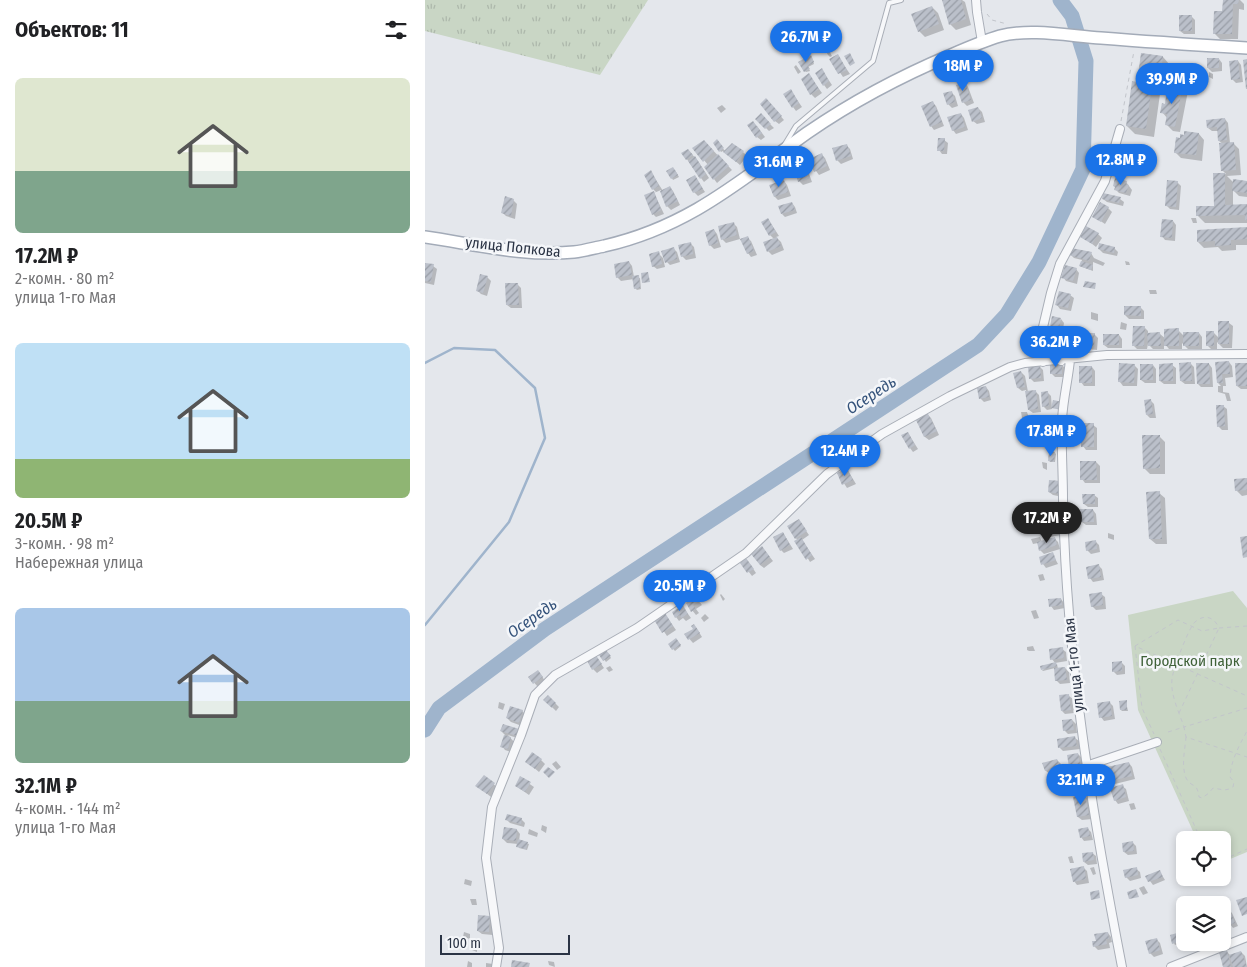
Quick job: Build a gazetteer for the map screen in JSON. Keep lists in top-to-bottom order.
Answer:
{
  "streets": {
    "main road": ["улица Попкова"],
    "street": ["улица 1-го Мая"]
  },
  "water": ["Осередь"],
  "parks": ["Городской парк"],
  "scale_bar": "100 m",
  "page": {
    "heading": "Объектов: 11",
    "price": [
      "26.7M ₽",
      "18M ₽",
      "39.9M ₽",
      "12.8M ₽",
      "31.6M ₽",
      "36.2M ₽",
      "17.8M ₽",
      "12.4M ₽",
      "17.2M ₽",
      "20.5M ₽",
      "32.1M ₽"
    ],
    "list": [
      {
        "name": "17.2M ₽",
        "note": "2-комн. · 80 m² · улица 1-го Мая"
      },
      {
        "name": "20.5M ₽",
        "note": "3-комн. · 98 m² · Набережная улица"
      },
      {
        "name": "32.1M ₽",
        "note": "4-комн. · 144 m² · улица 1-го Мая"
      }
    ],
    "scale": "100 m"
  }
}
